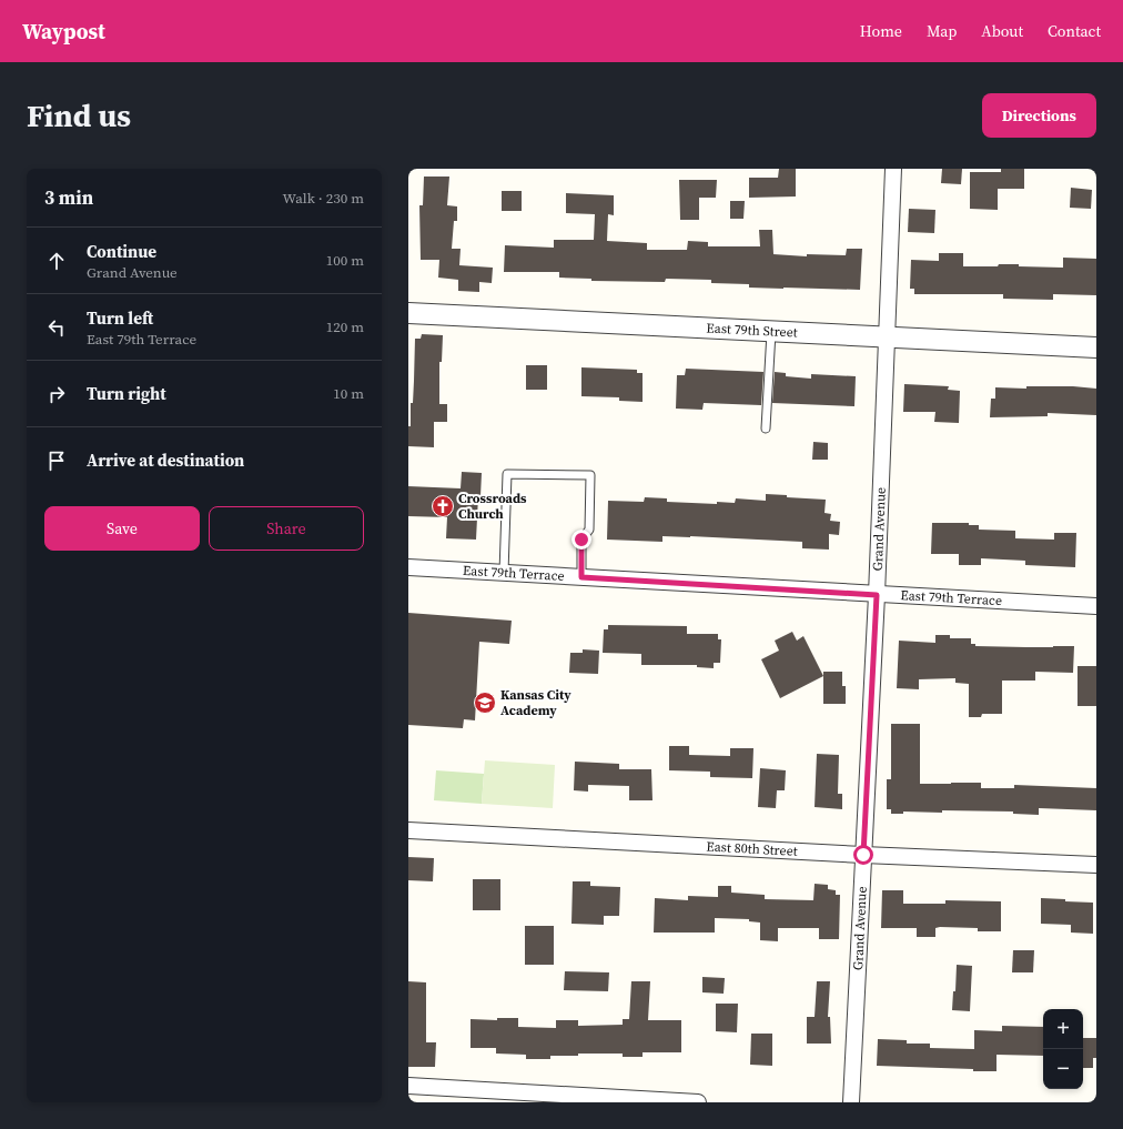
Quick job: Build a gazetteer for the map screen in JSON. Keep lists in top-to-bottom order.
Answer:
{
  "streets": {
    "street": [
      "East 79th Street",
      "Grand Avenue",
      "East 79th Terrace",
      "East 80th Street"
    ]
  },
  "crossings": [
    ["East 79th Street", "Grand Avenue"],
    ["Grand Avenue", "East 79th Terrace"],
    ["Grand Avenue", "East 80th Street"]
  ],
  "places": {
    "church": ["Crossroads Church"],
    "school or university": ["Kansas City Academy"]
  },
  "page": {
    "header": "Waypost",
    "nav": [
      "Home",
      "Map",
      "About",
      "Contact"
    ],
    "buttons": [
      "Directions",
      ["Save", "Share"]
    ],
    "title": "Find us",
    "heading": ["3 min", "Walk · 230 m"],
    "list": [
      ["Continue", "Grand Avenue", "100 m"],
      ["Turn left", "East 79th Terrace", "120 m"],
      ["Turn right", "10 m"],
      "Arrive at destination"
    ],
    "map_buttons": ["+", "−"]
  }
}
